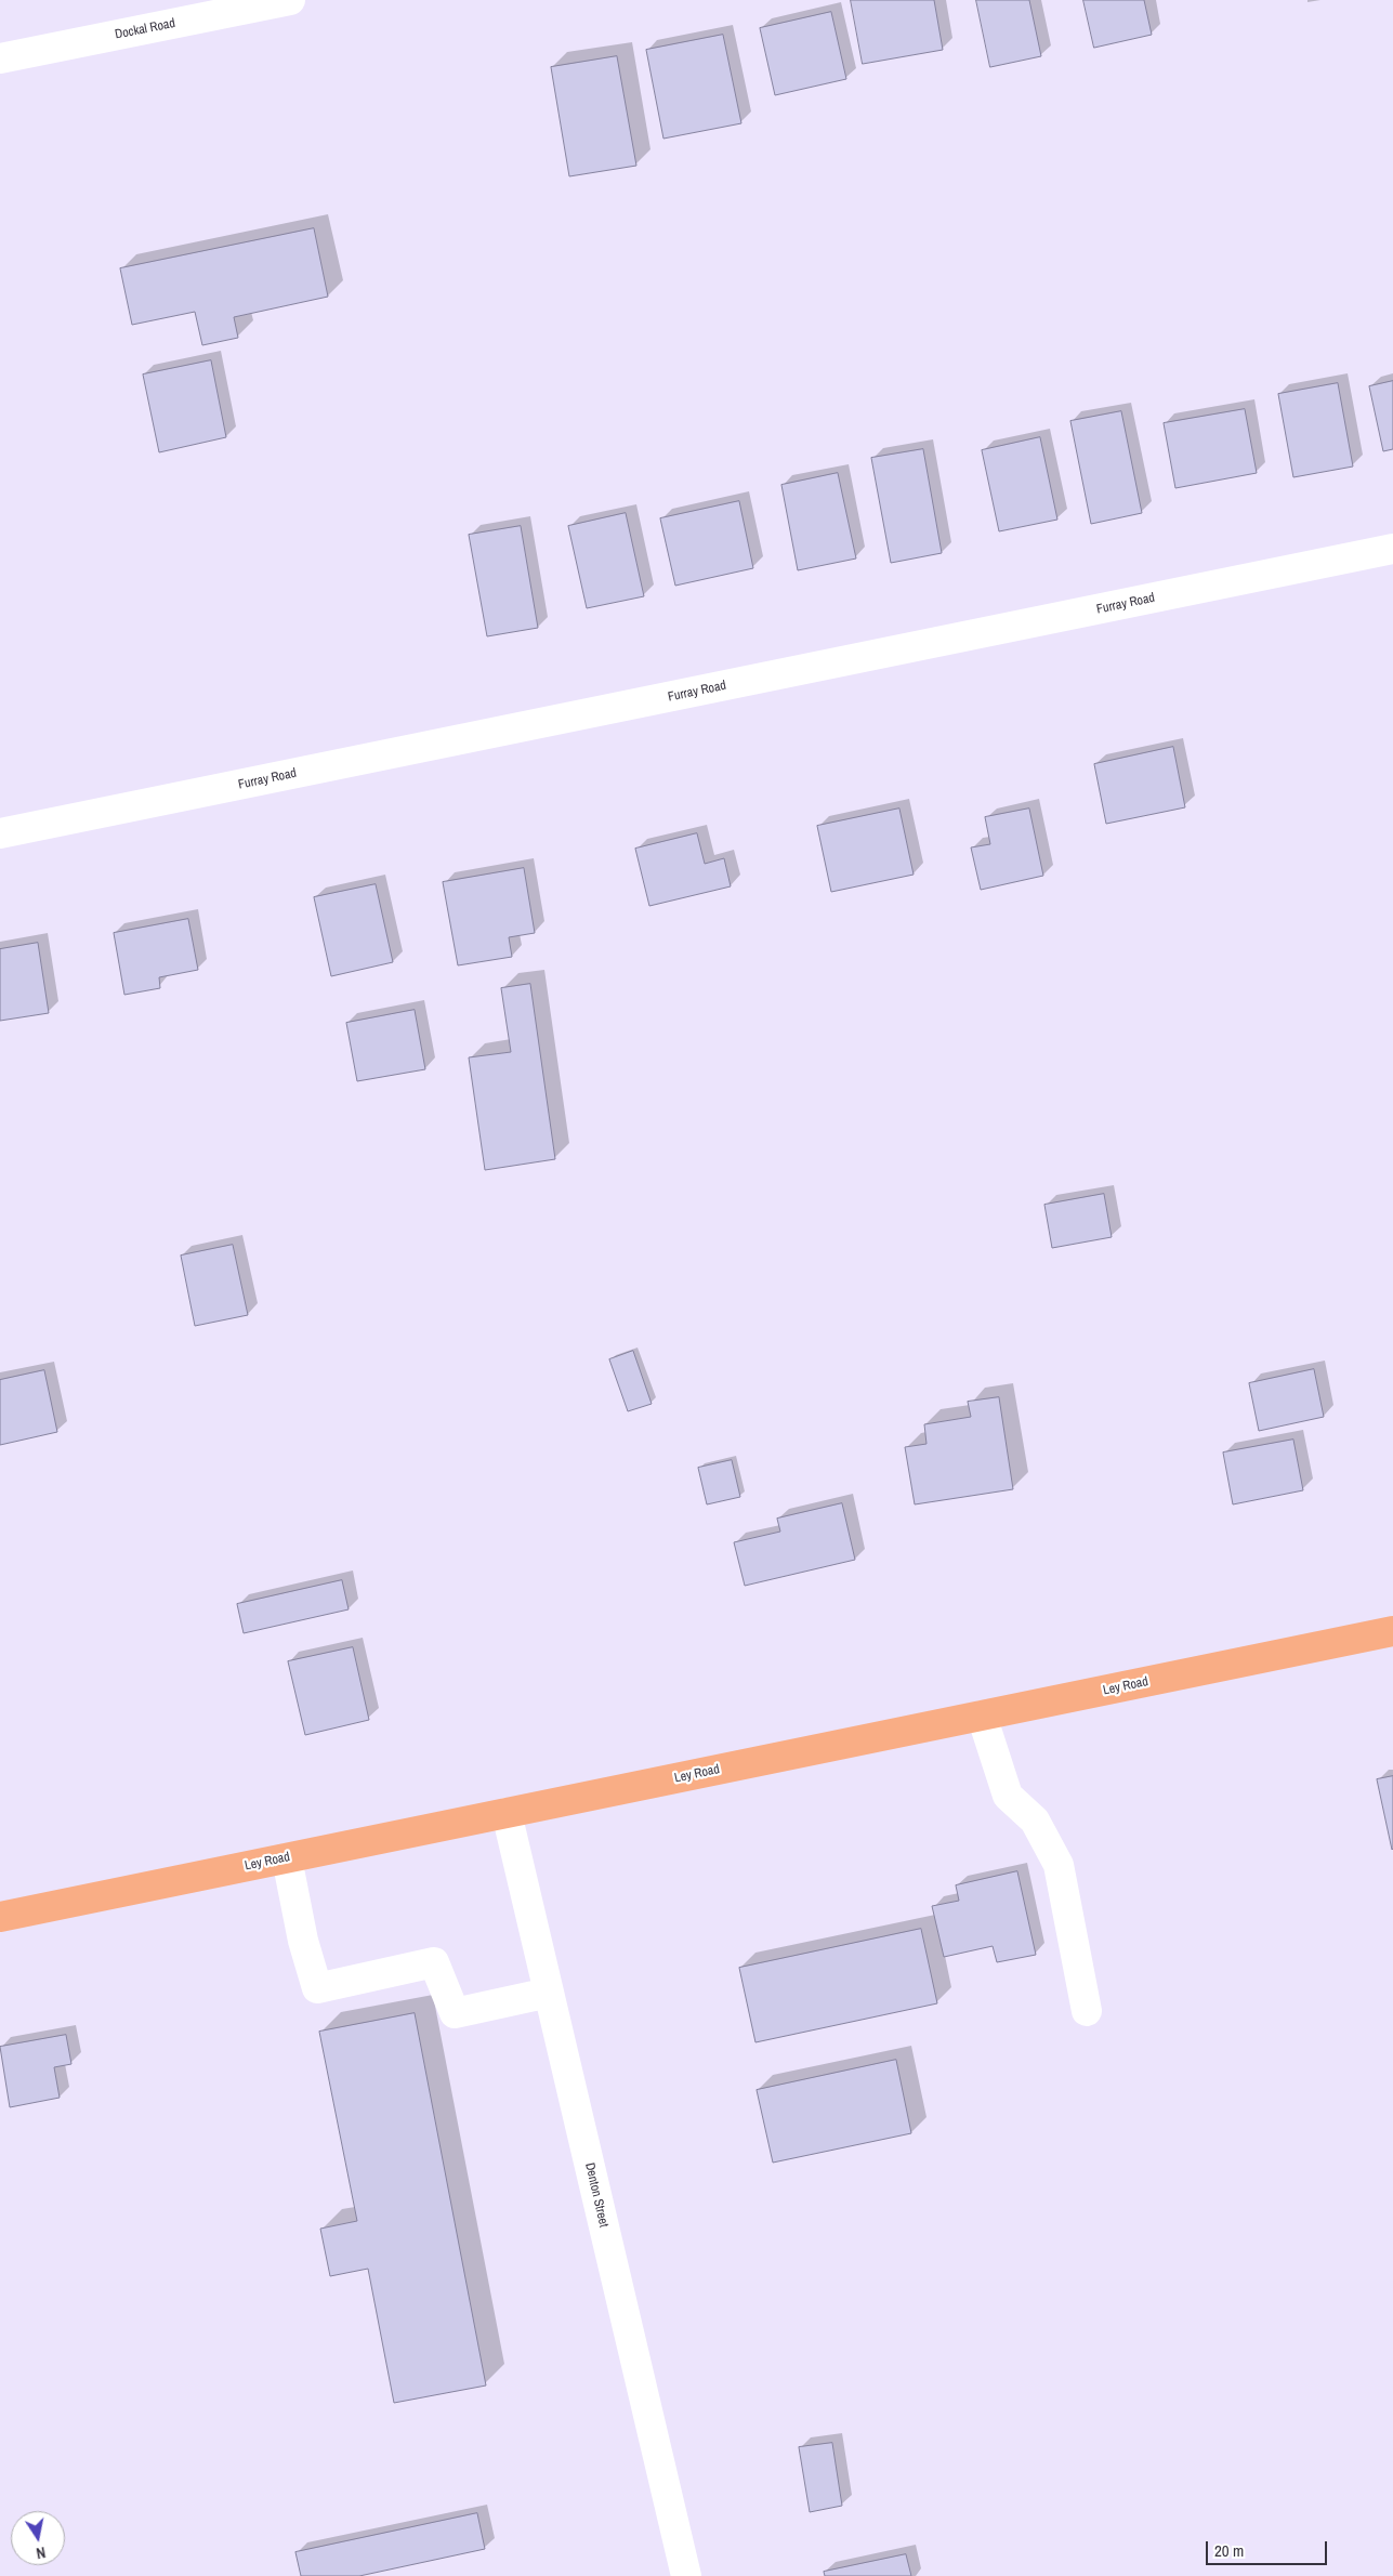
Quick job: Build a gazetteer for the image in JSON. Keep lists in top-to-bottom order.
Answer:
{
  "streets": {
    "main road": ["Ley Road"],
    "street": ["Dockal Road", "Furray Road", "Denton Street"]
  },
  "crossings": [
    ["Ley Road", "Denton Street"]
  ],
  "scale_bar": "20 m",
  "north": "bottom"
}
